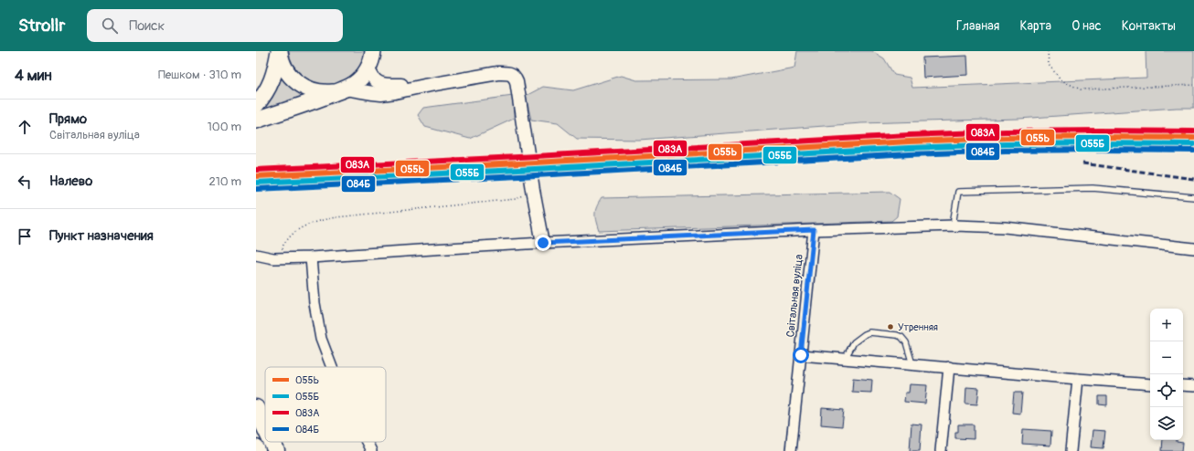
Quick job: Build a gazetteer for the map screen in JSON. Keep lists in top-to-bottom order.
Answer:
{
  "streets": {
    "street": ["Світальная вуліца"]
  },
  "places": ["Утренняя"],
  "lines": [
    "transit line 083А",
    "transit line 055Ь",
    "transit line 055Б",
    "transit line 084Б"
  ],
  "legend": [
    "055Ь",
    "055Б",
    "083А",
    "084Б"
  ],
  "page": {
    "header": "Strollr",
    "search": "Поиск",
    "nav": [
      "Главная",
      "Карта",
      "О нас",
      "Контакты"
    ],
    "heading": ["4 мин", "Пешком · 310 m"],
    "list": [
      ["Прямо", "Світальная вуліца", "100 m"],
      ["Налево", "210 m"],
      "Пункт назначения"
    ],
    "map_buttons": ["+", "−"]
  }
}
